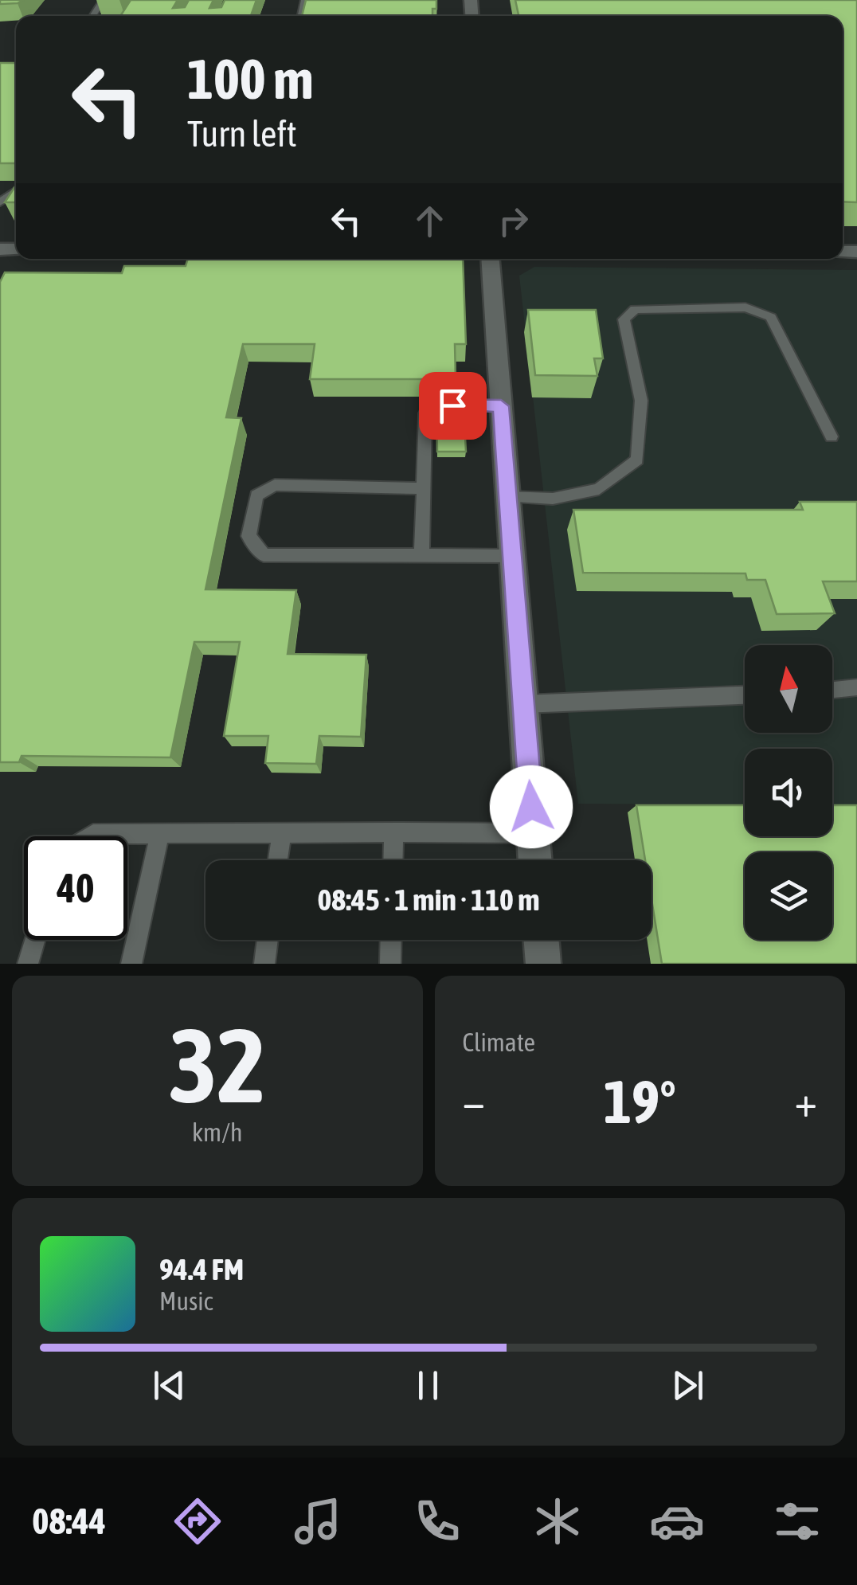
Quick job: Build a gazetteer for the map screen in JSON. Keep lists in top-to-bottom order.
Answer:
{
  "north": "top",
  "page": {
    "turn": ["100 m", "Turn left"],
    "limit": "40",
    "trip": "08:45 · 1 min · 110 m",
    "tile": [
      ["32", "km/h"],
      "Climate"
    ],
    "heat": ["−", "19°", "+"],
    "song": ["94.4 FM", "Music"],
    "tabs": "08:44"
  }
}
